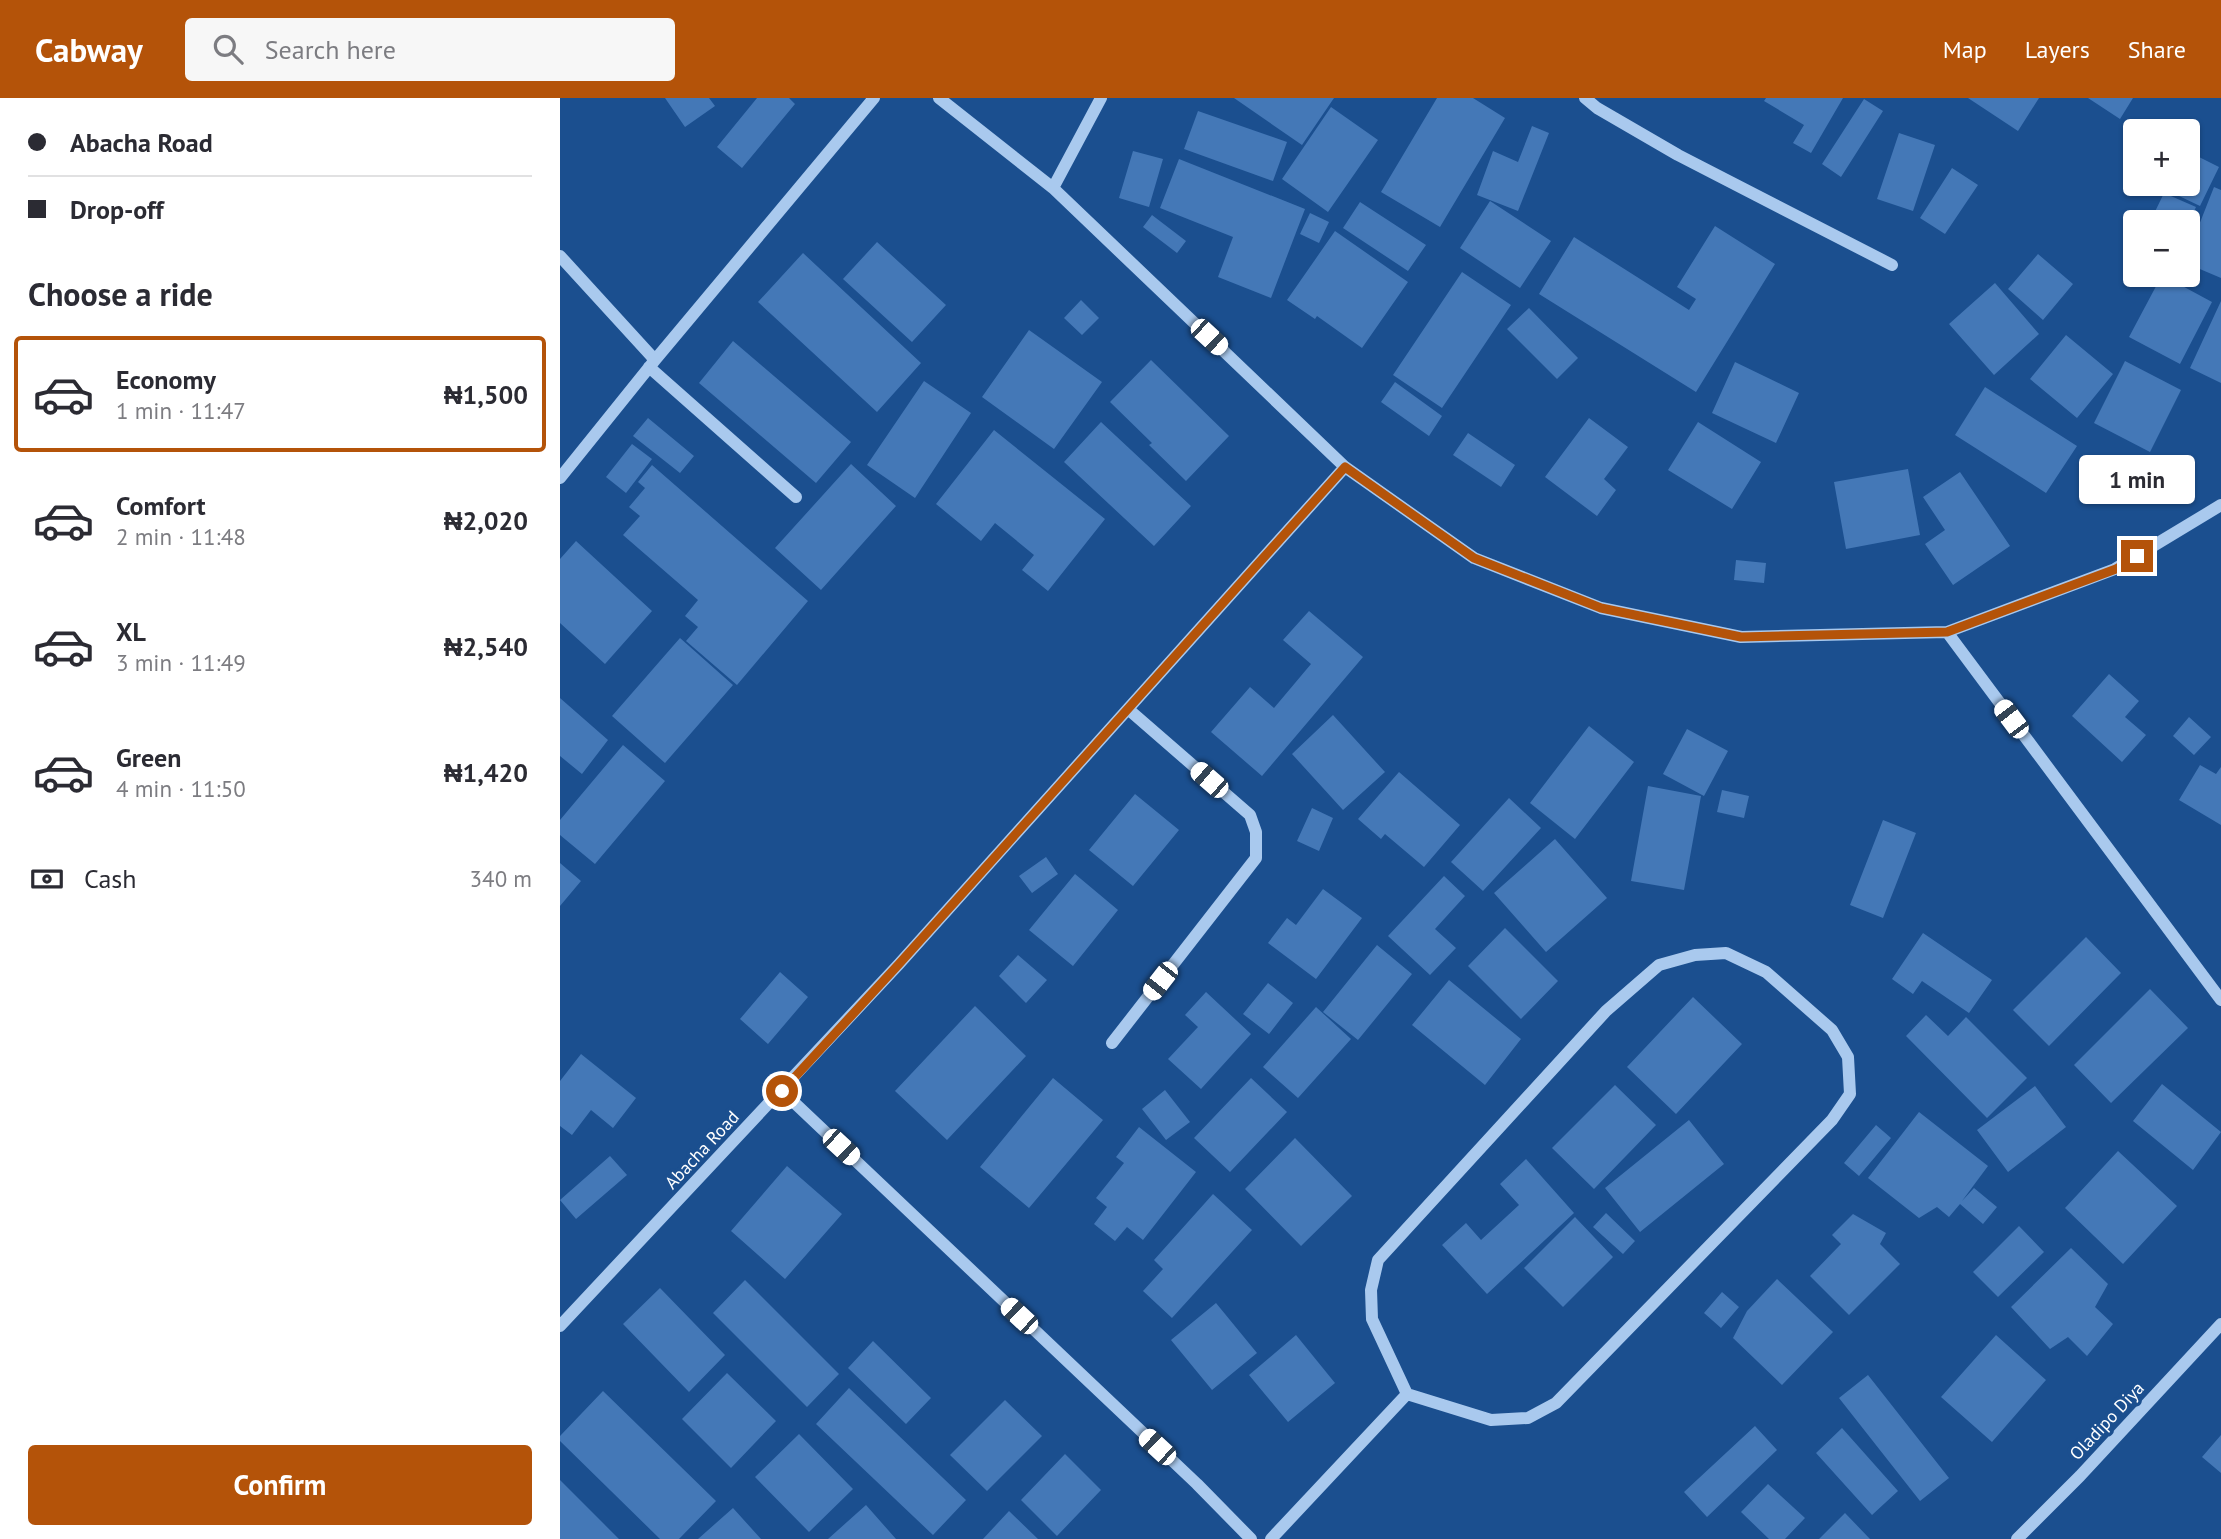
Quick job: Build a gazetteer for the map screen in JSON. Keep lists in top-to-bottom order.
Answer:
{
  "streets": {
    "street": ["Abacha Road", "Oladipo Diya"]
  },
  "page": {
    "header": "Cabway",
    "search": "Search here",
    "nav": ["Map", "Layers", "Share"],
    "banner": ["Abacha Road", "Drop-off"],
    "map_buttons": ["+", "−"],
    "heading": "Choose a ride",
    "list": [
      {
        "name": "Economy",
        "note": "1 min · 11:47",
        "value": "₦1,500"
      },
      {
        "name": "Comfort",
        "note": "2 min · 11:48",
        "value": "₦2,020"
      },
      {
        "name": "XL",
        "note": "3 min · 11:49",
        "value": "₦2,540"
      },
      {
        "name": "Green",
        "note": "4 min · 11:50",
        "value": "₦1,420"
      }
    ],
    "bubble": "1 min",
    "pay": ["Cash", "340 m"],
    "buttons": "Confirm"
  }
}
